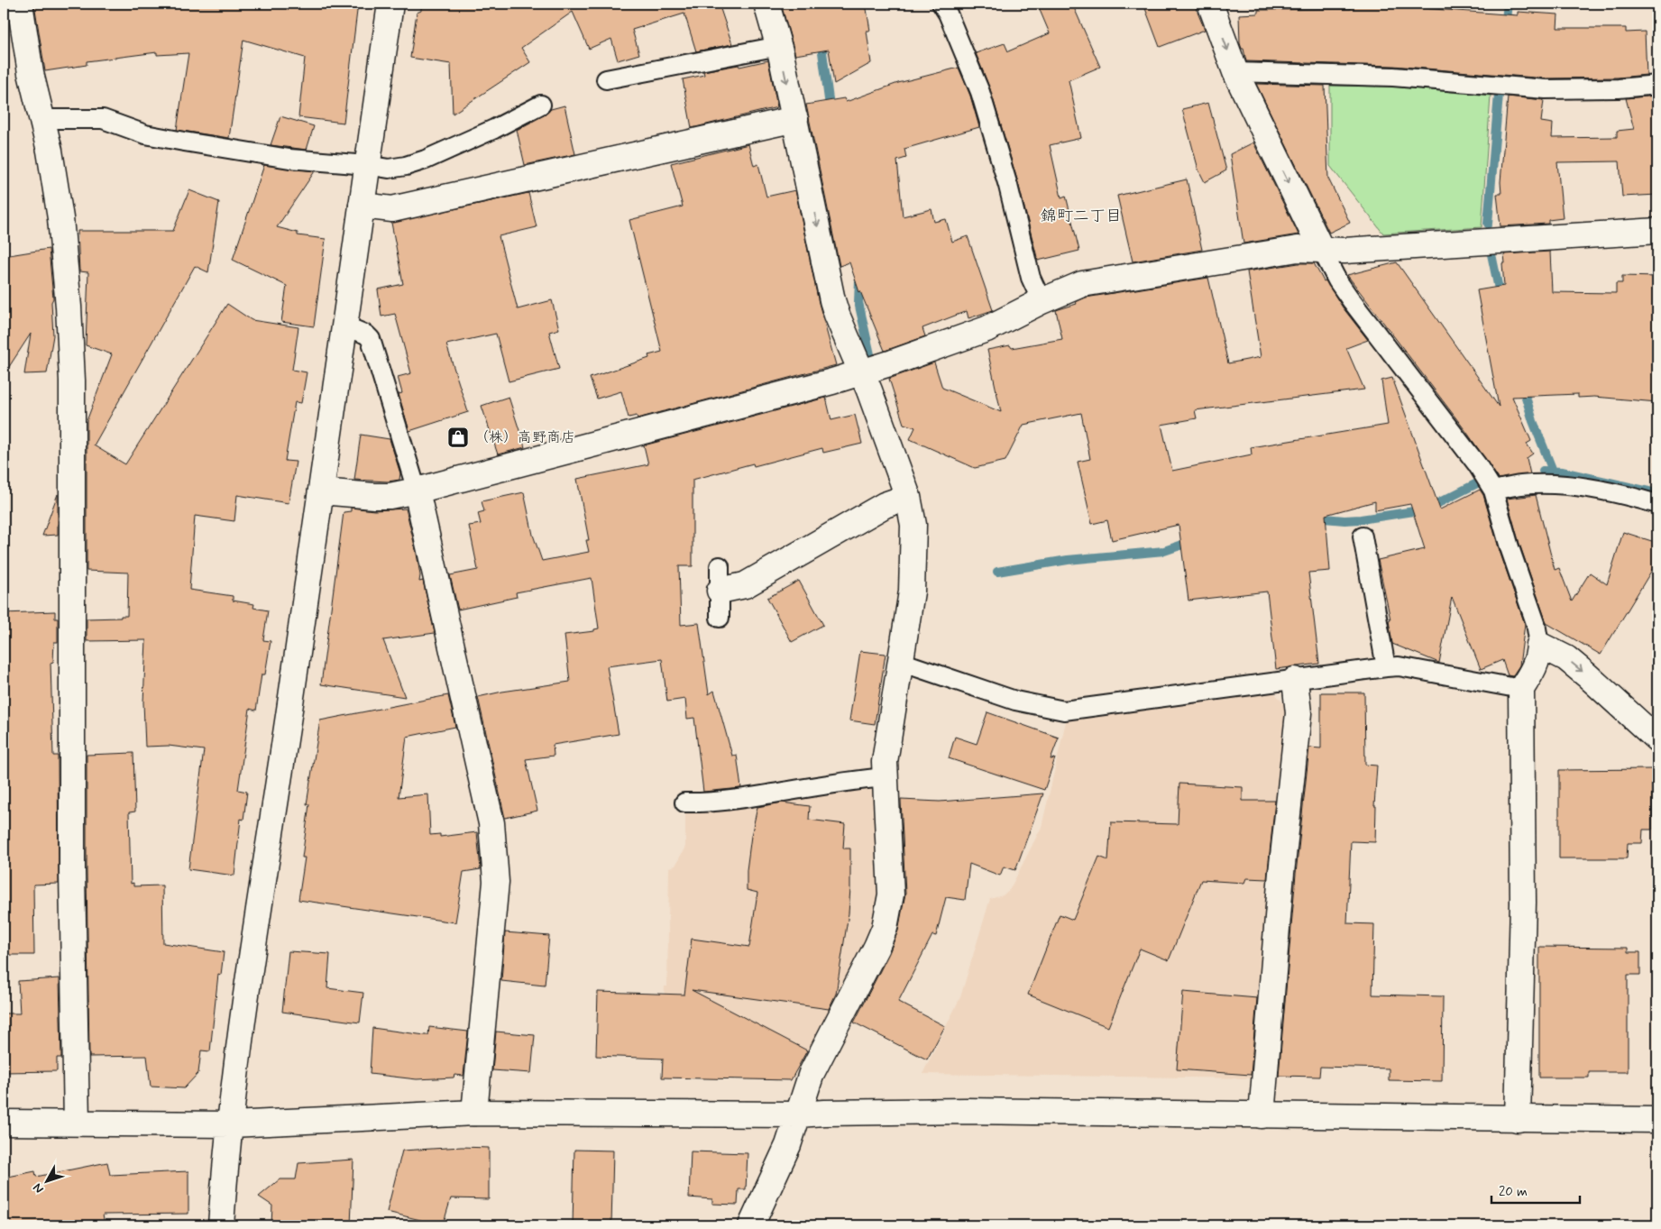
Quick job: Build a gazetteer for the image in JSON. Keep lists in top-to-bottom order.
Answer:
{
  "districts": ["錦町二丁目"],
  "places": {
    "shop": ["（株）高野商店"]
  },
  "scale_bar": "20 m",
  "north": "bottom left"
}
